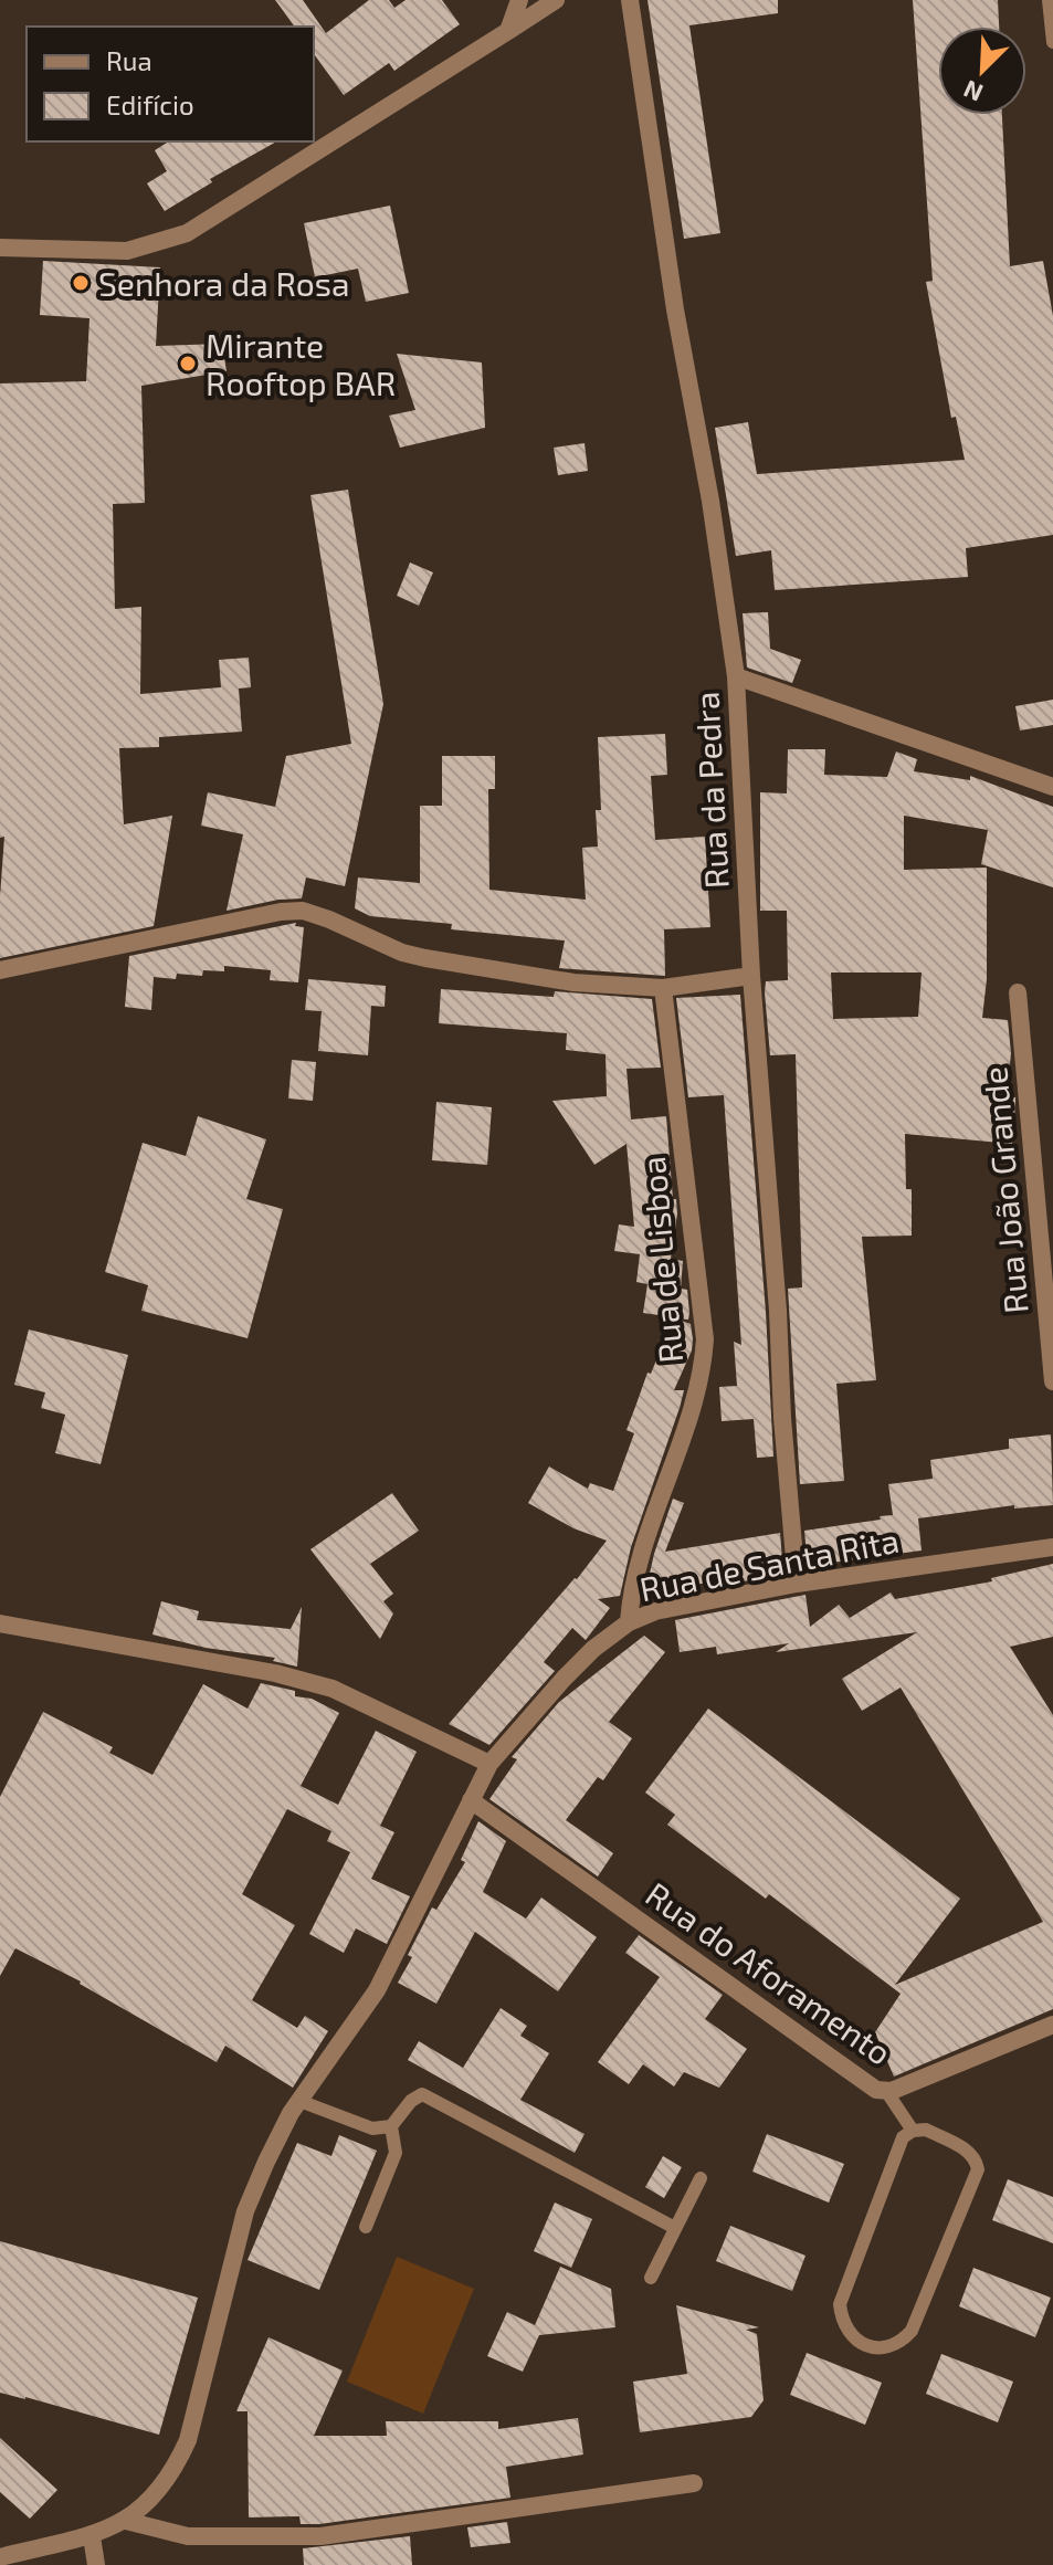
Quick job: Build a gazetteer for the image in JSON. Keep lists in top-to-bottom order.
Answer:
{
  "streets": {
    "street": [
      "Rua da Pedra",
      "Rua João Grande",
      "Rua de Lisboa",
      "Rua de Santa Rita",
      "Rua do Aforamento"
    ]
  },
  "crossings": [
    ["Rua da Pedra", "Rua de Santa Rita"],
    ["Rua de Lisboa", "Rua de Santa Rita"],
    ["Rua de Santa Rita", "Rua do Aforamento"]
  ],
  "places": ["Senhora da Rosa", "Mirante Rooftop BAR"],
  "legend": ["Rua", "Edifício"],
  "north": "bottom left"
}
